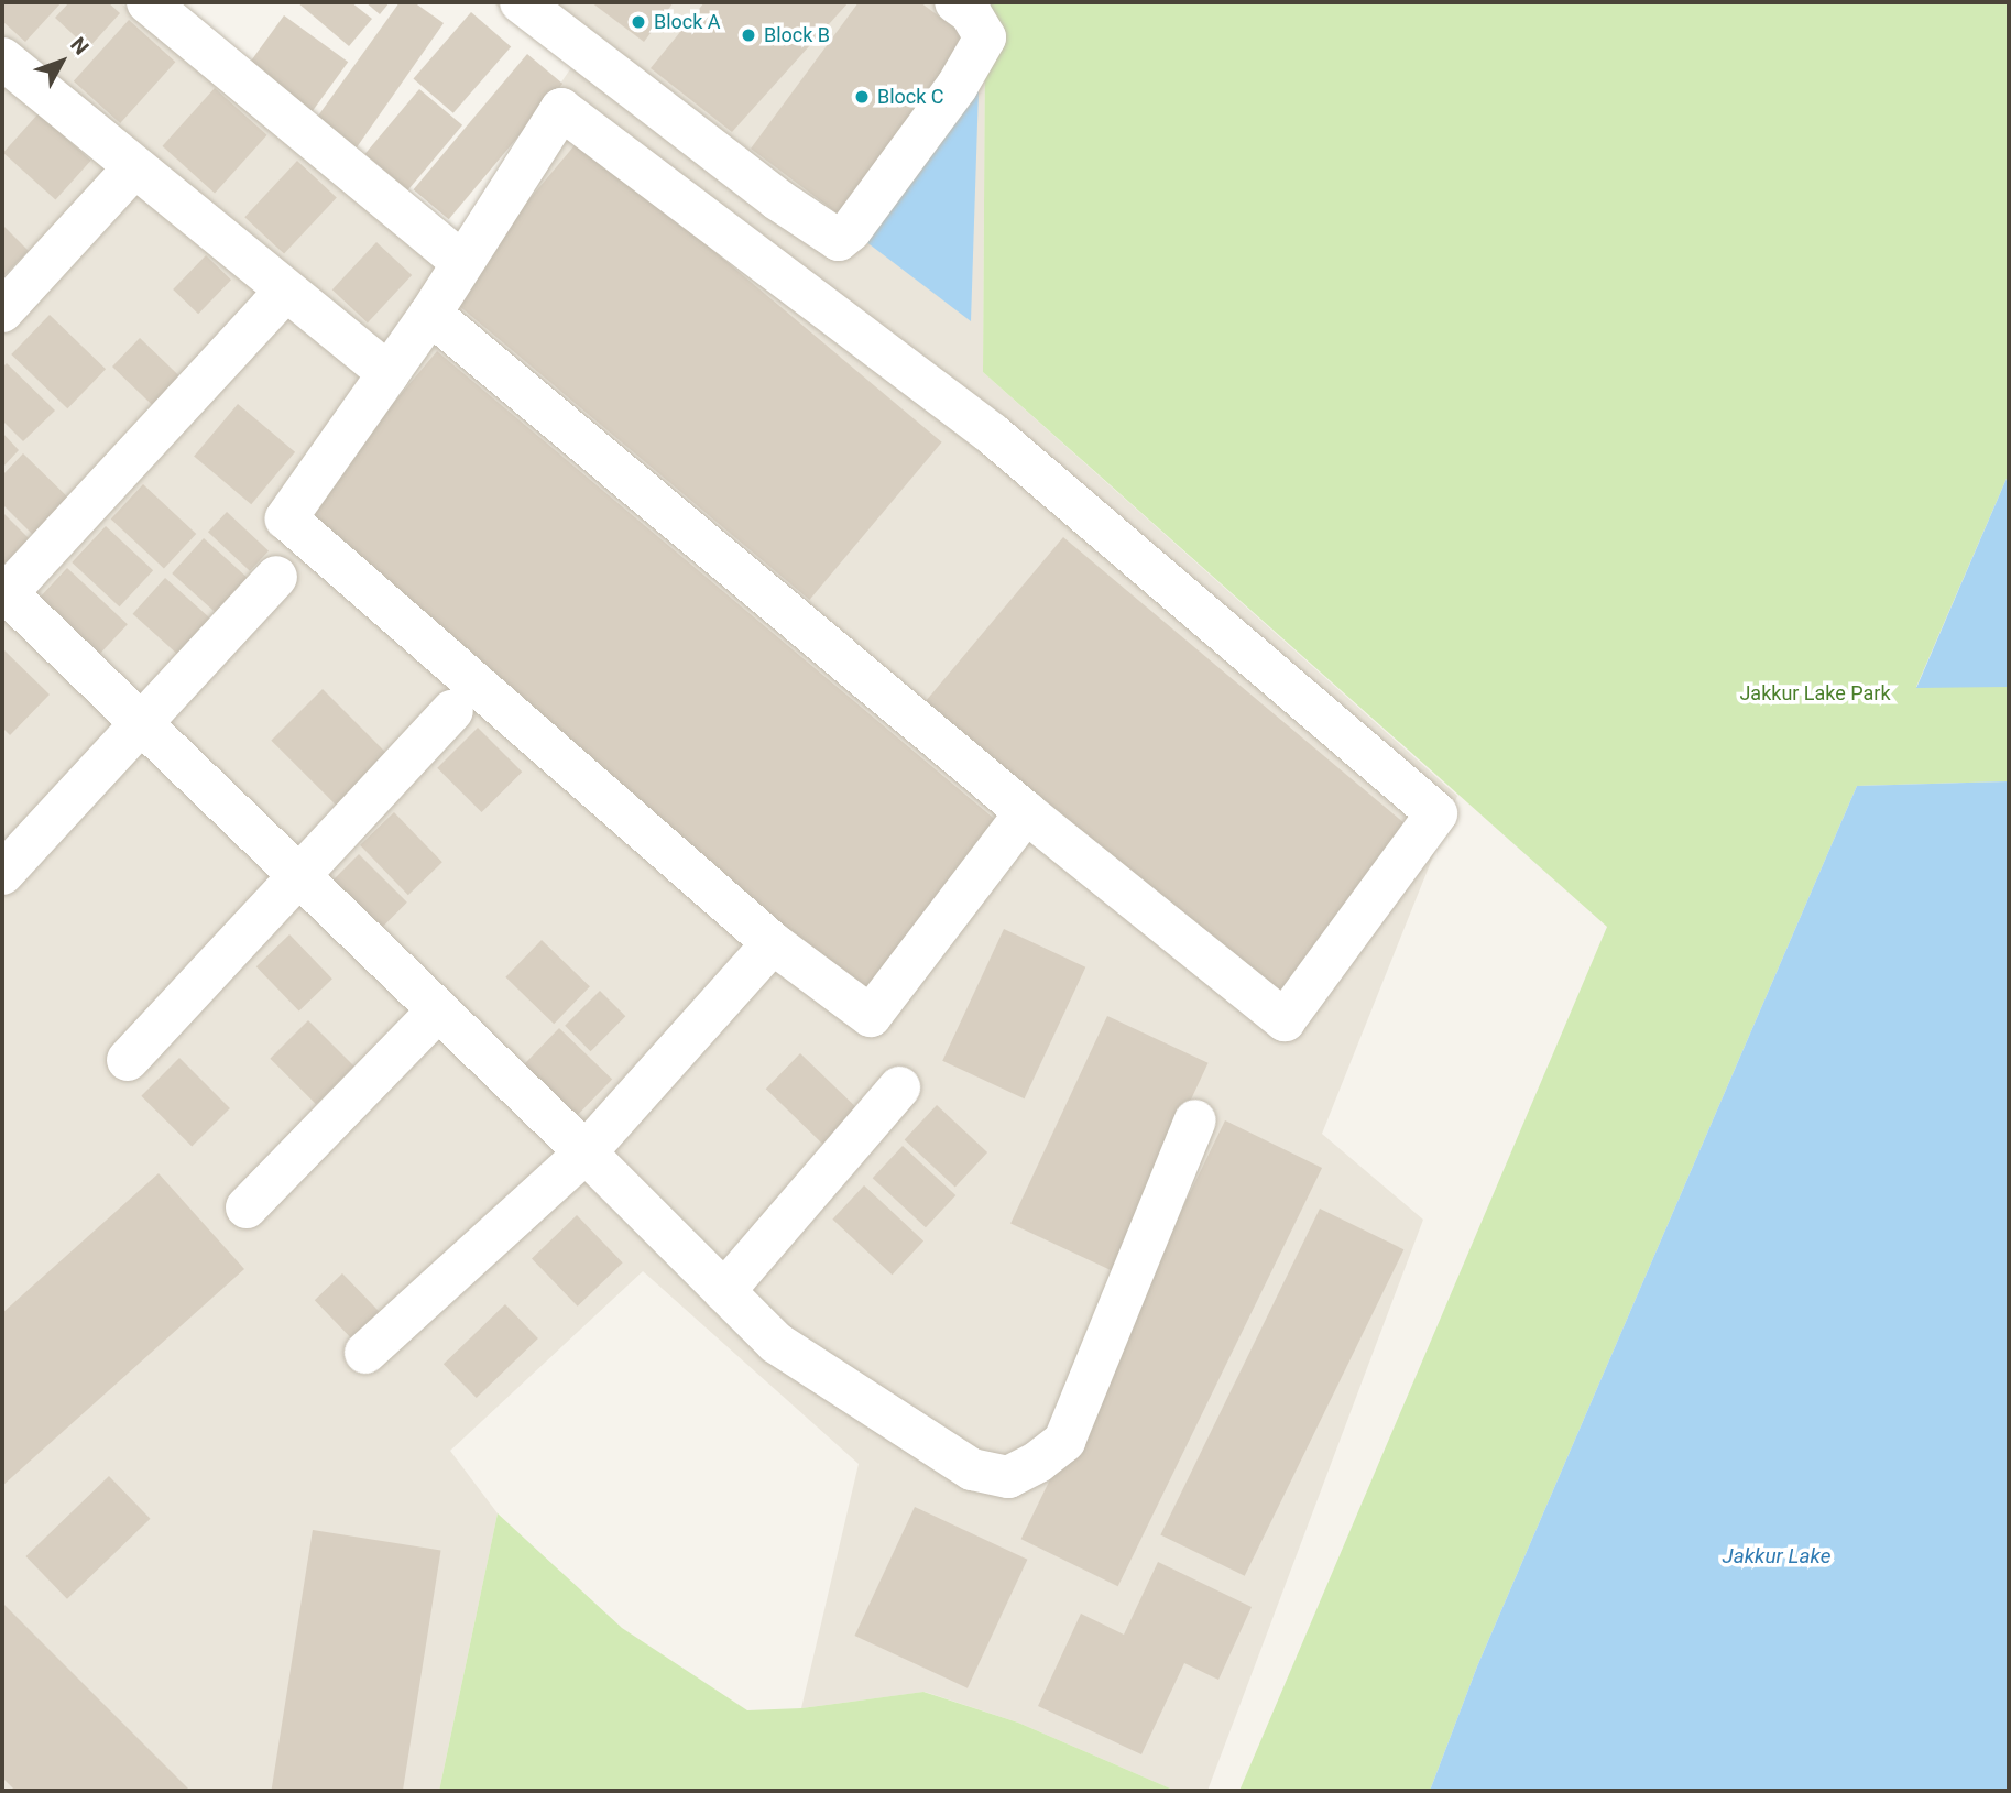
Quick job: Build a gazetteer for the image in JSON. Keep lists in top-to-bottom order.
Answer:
{
  "water": ["Jakkur Lake"],
  "parks": ["Jakkur Lake Park"],
  "places": ["Block A", "Block B", "Block C"],
  "north": "top right"
}
